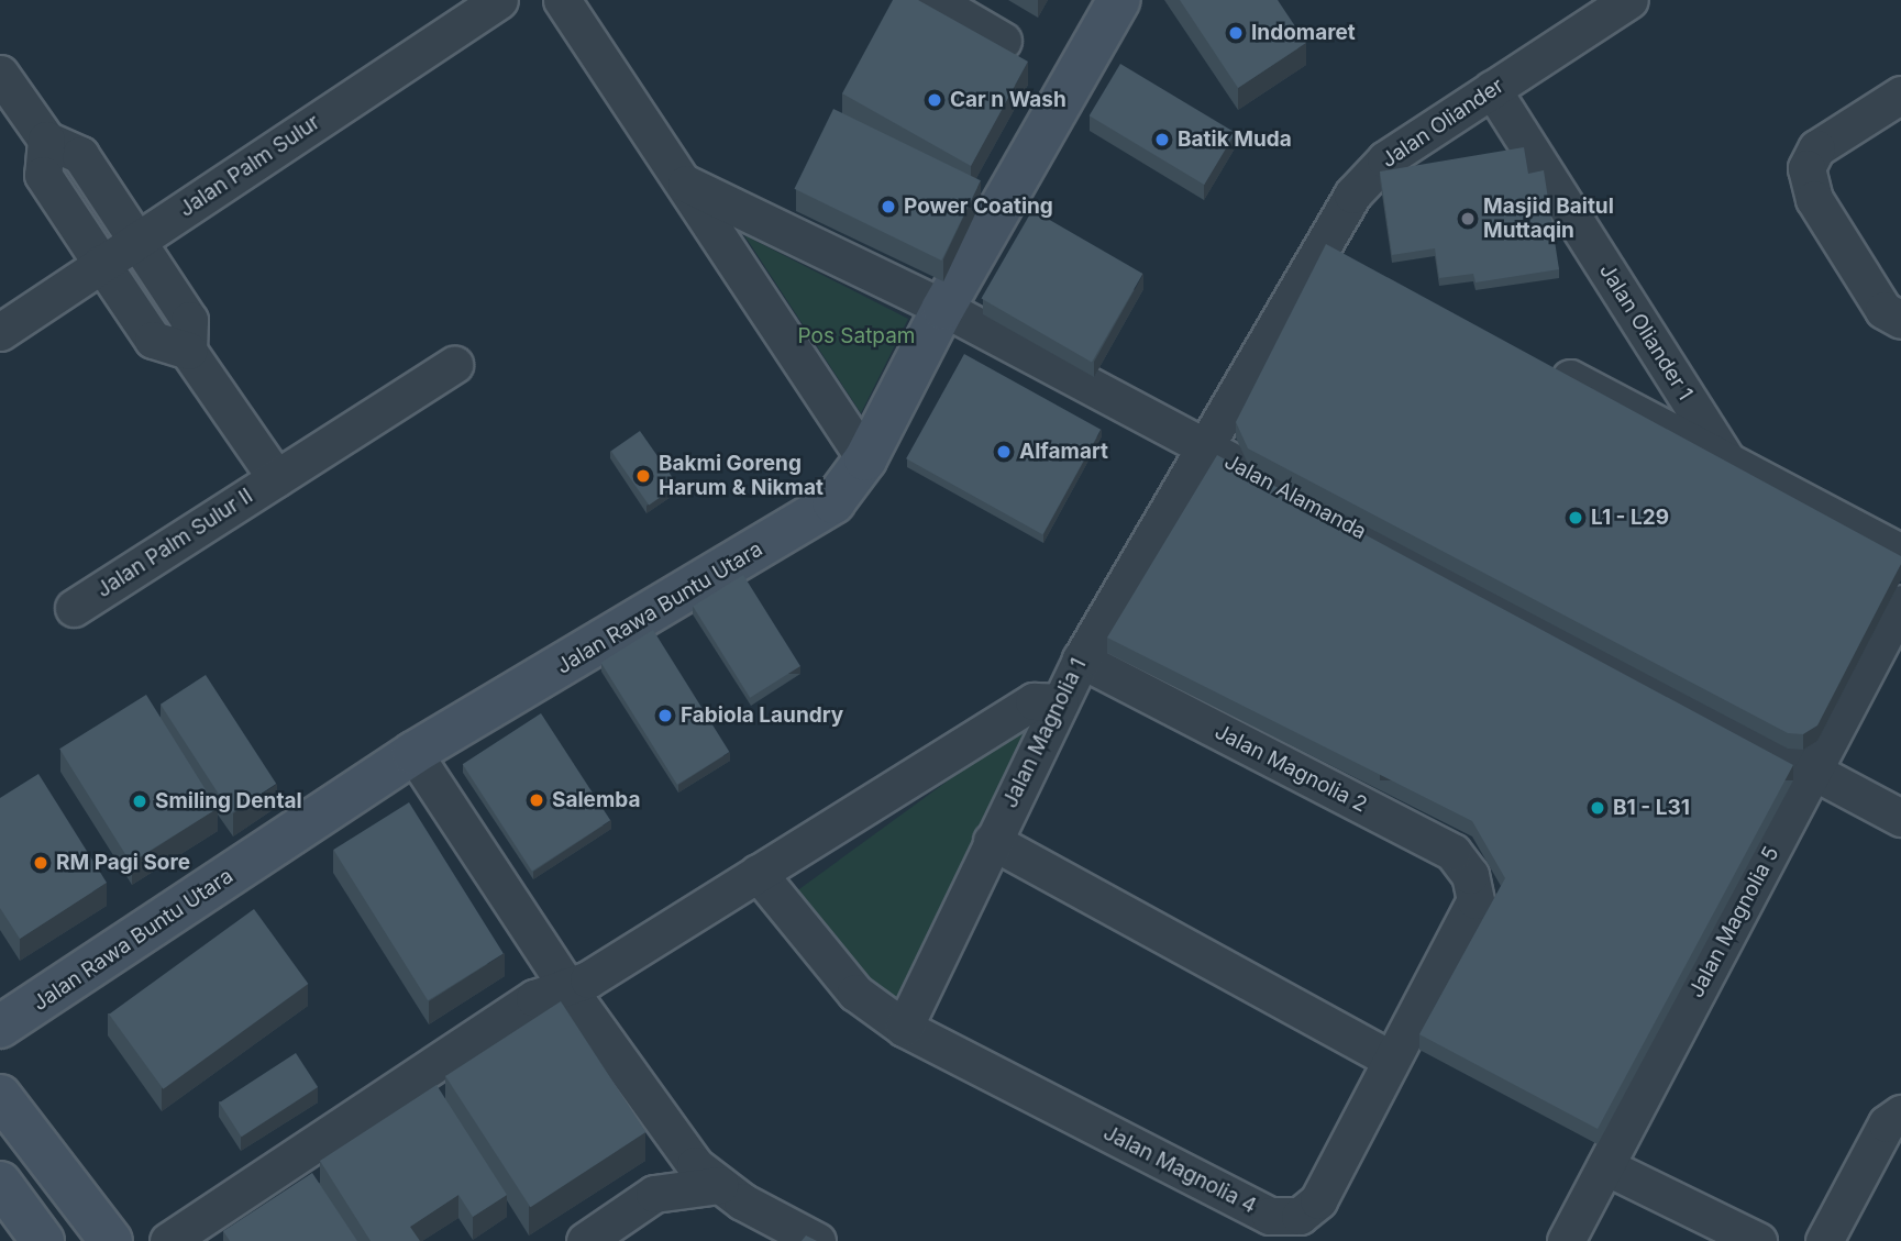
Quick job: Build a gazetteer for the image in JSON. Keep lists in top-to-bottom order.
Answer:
{
  "streets": {
    "street": [
      "Jalan Oliander",
      "Jalan Palm Sulur",
      "Jalan Oliander 1",
      "Jalan Alamanda",
      "Jalan Palm Sulur II",
      "Jalan Rawa Buntu Utara",
      "Jalan Magnolia 1",
      "Jalan Magnolia 2",
      "Jalan Magnolia 5",
      "Jalan Magnolia 4"
    ]
  },
  "crossings": [
    ["Jalan Oliander", "Jalan Oliander 1"],
    ["Jalan Oliander", "Jalan Alamanda"],
    ["Jalan Oliander", "Jalan Magnolia 1"],
    ["Jalan Palm Sulur", "Jalan Palm Sulur II"],
    ["Jalan Alamanda", "Jalan Rawa Buntu Utara"],
    ["Jalan Alamanda", "Jalan Magnolia 1"],
    ["Jalan Alamanda", "Jalan Magnolia 5"],
    ["Jalan Magnolia 1", "Jalan Magnolia 2"],
    ["Jalan Magnolia 1", "Jalan Magnolia 4"],
    ["Jalan Magnolia 2", "Jalan Magnolia 4"]
  ],
  "parks": ["Pos Satpam"],
  "places": [
    "Indomaret",
    "Car n Wash",
    "Batik Muda",
    "Power Coating",
    "Masjid Baitul Muttaqin",
    "Alfamart",
    "Bakmi Goreng Harum & Nikmat",
    "L1 - L29",
    "Fabiola Laundry",
    "Salemba",
    "Smiling Dental",
    "B1 - L31",
    "RM Pagi Sore"
  ]
}
